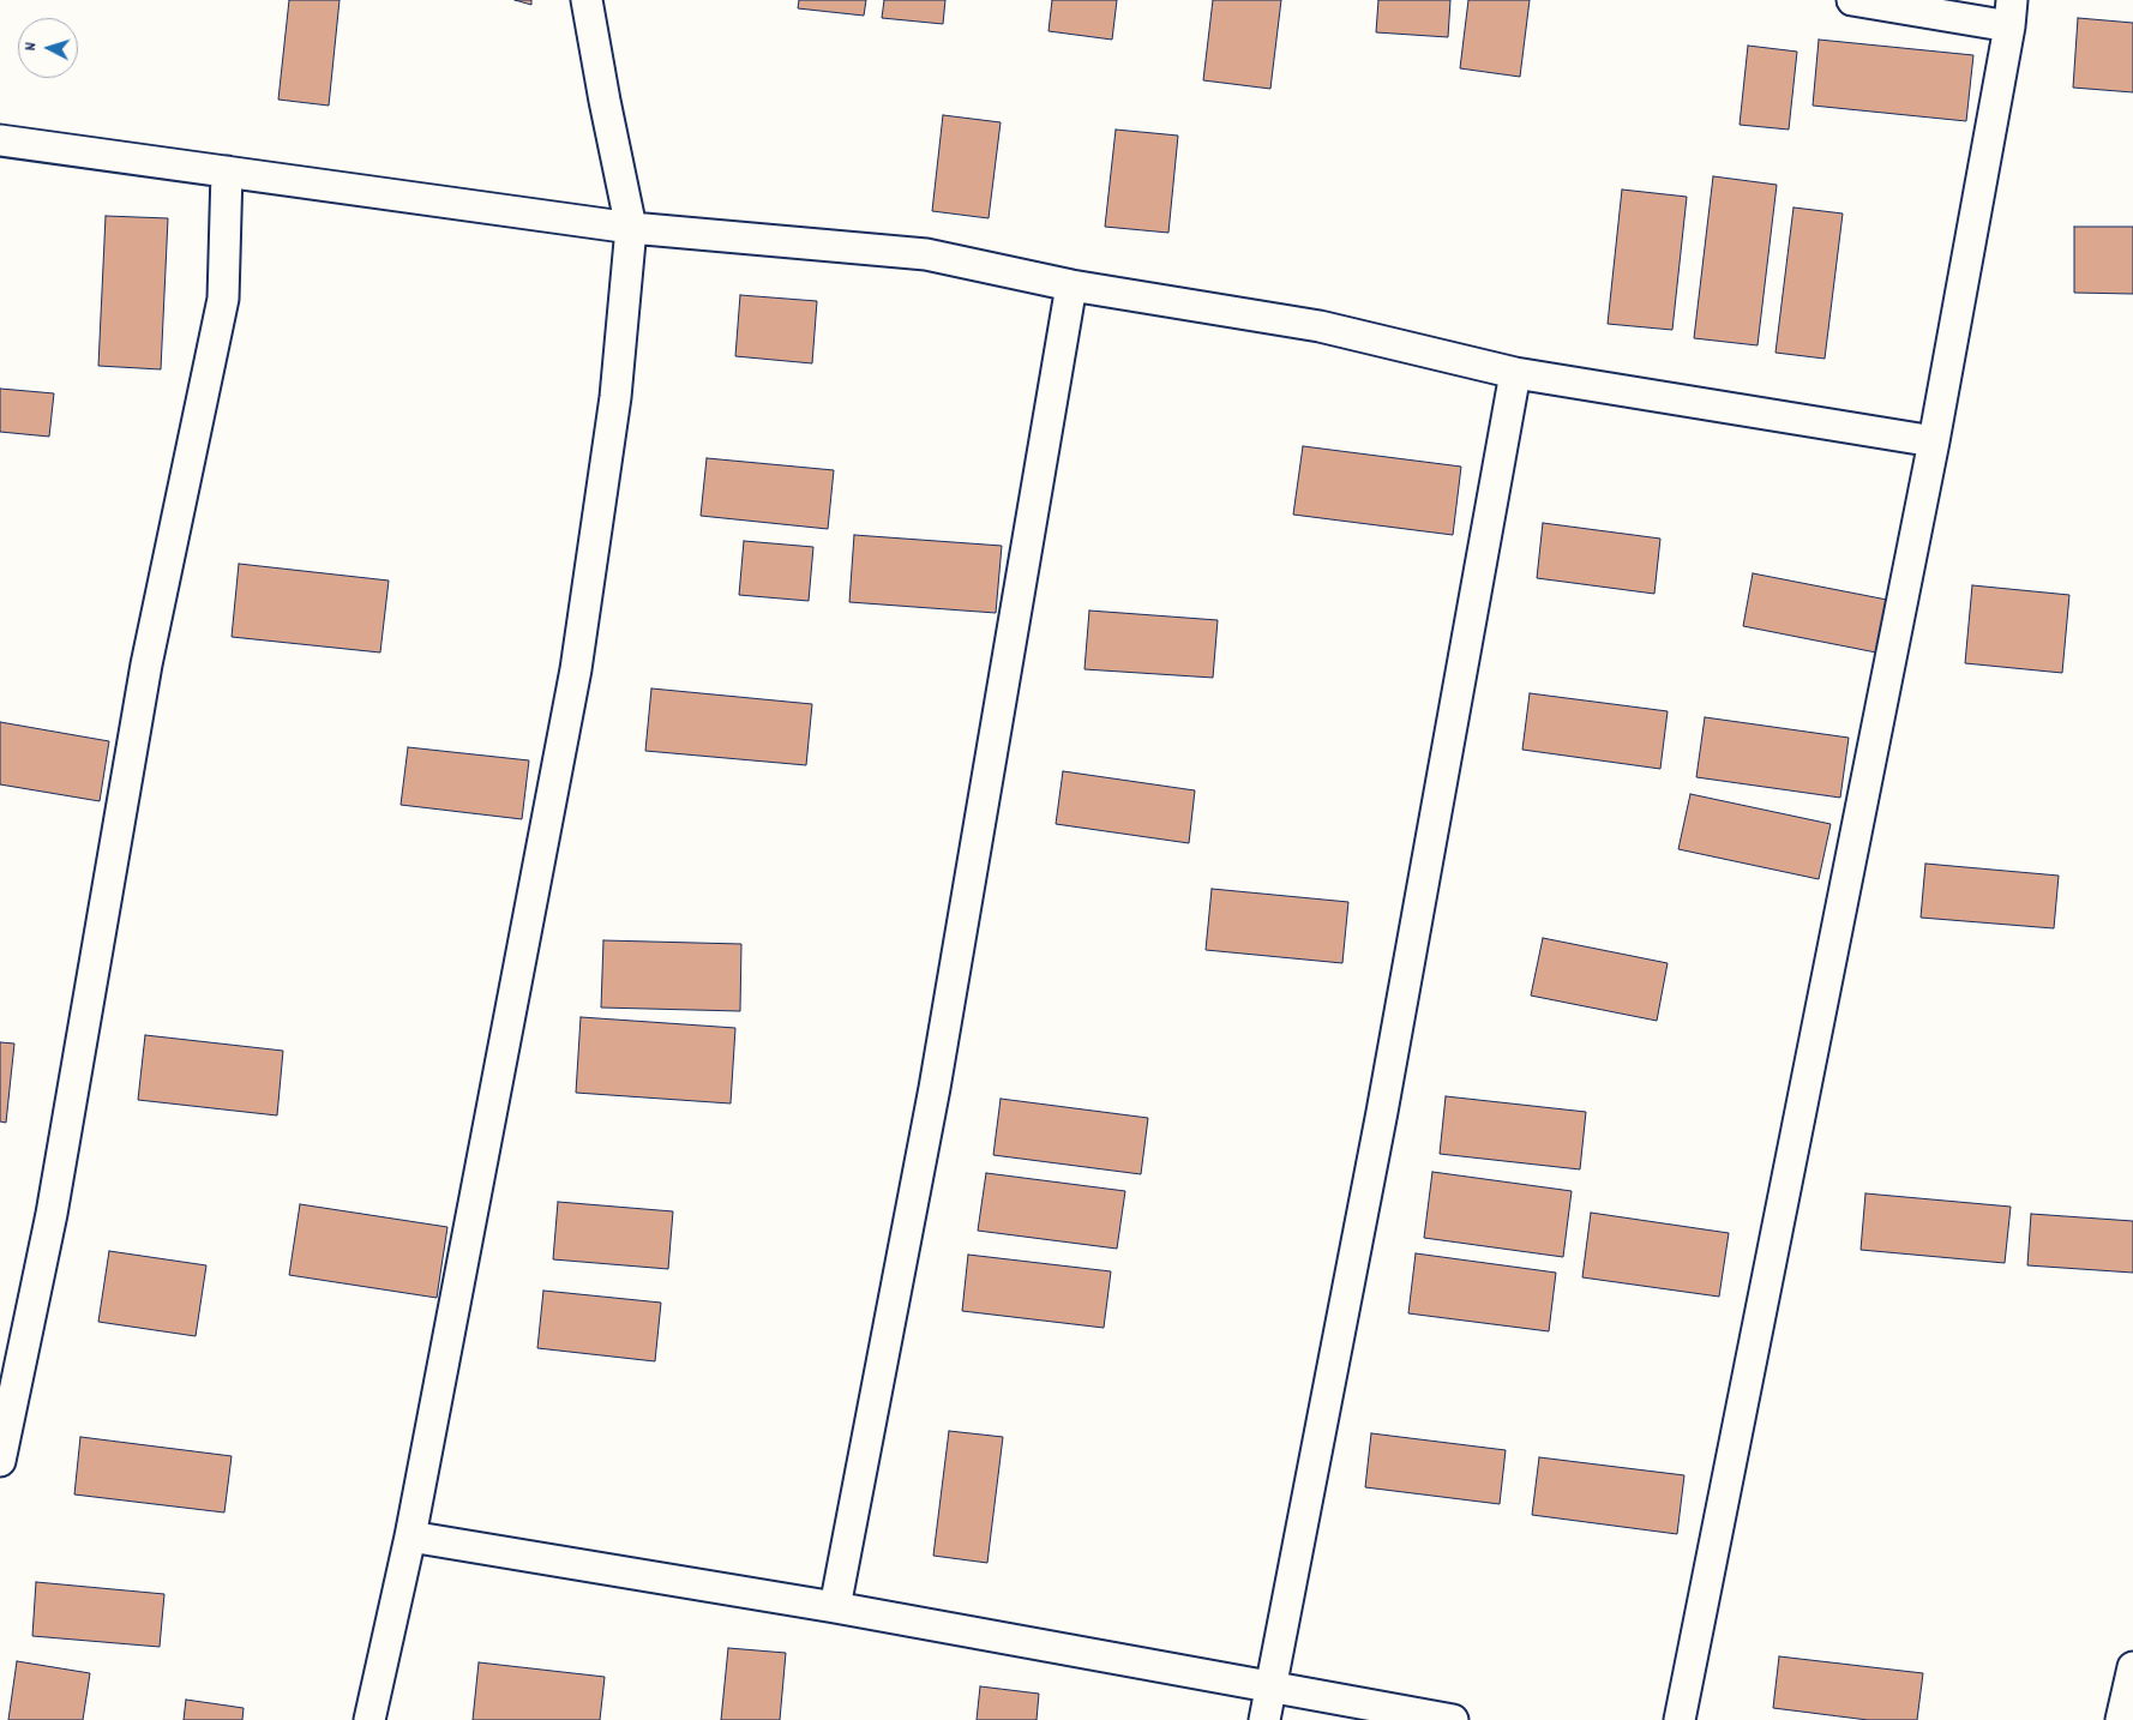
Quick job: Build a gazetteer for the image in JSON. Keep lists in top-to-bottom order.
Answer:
{
  "north": "left"
}
